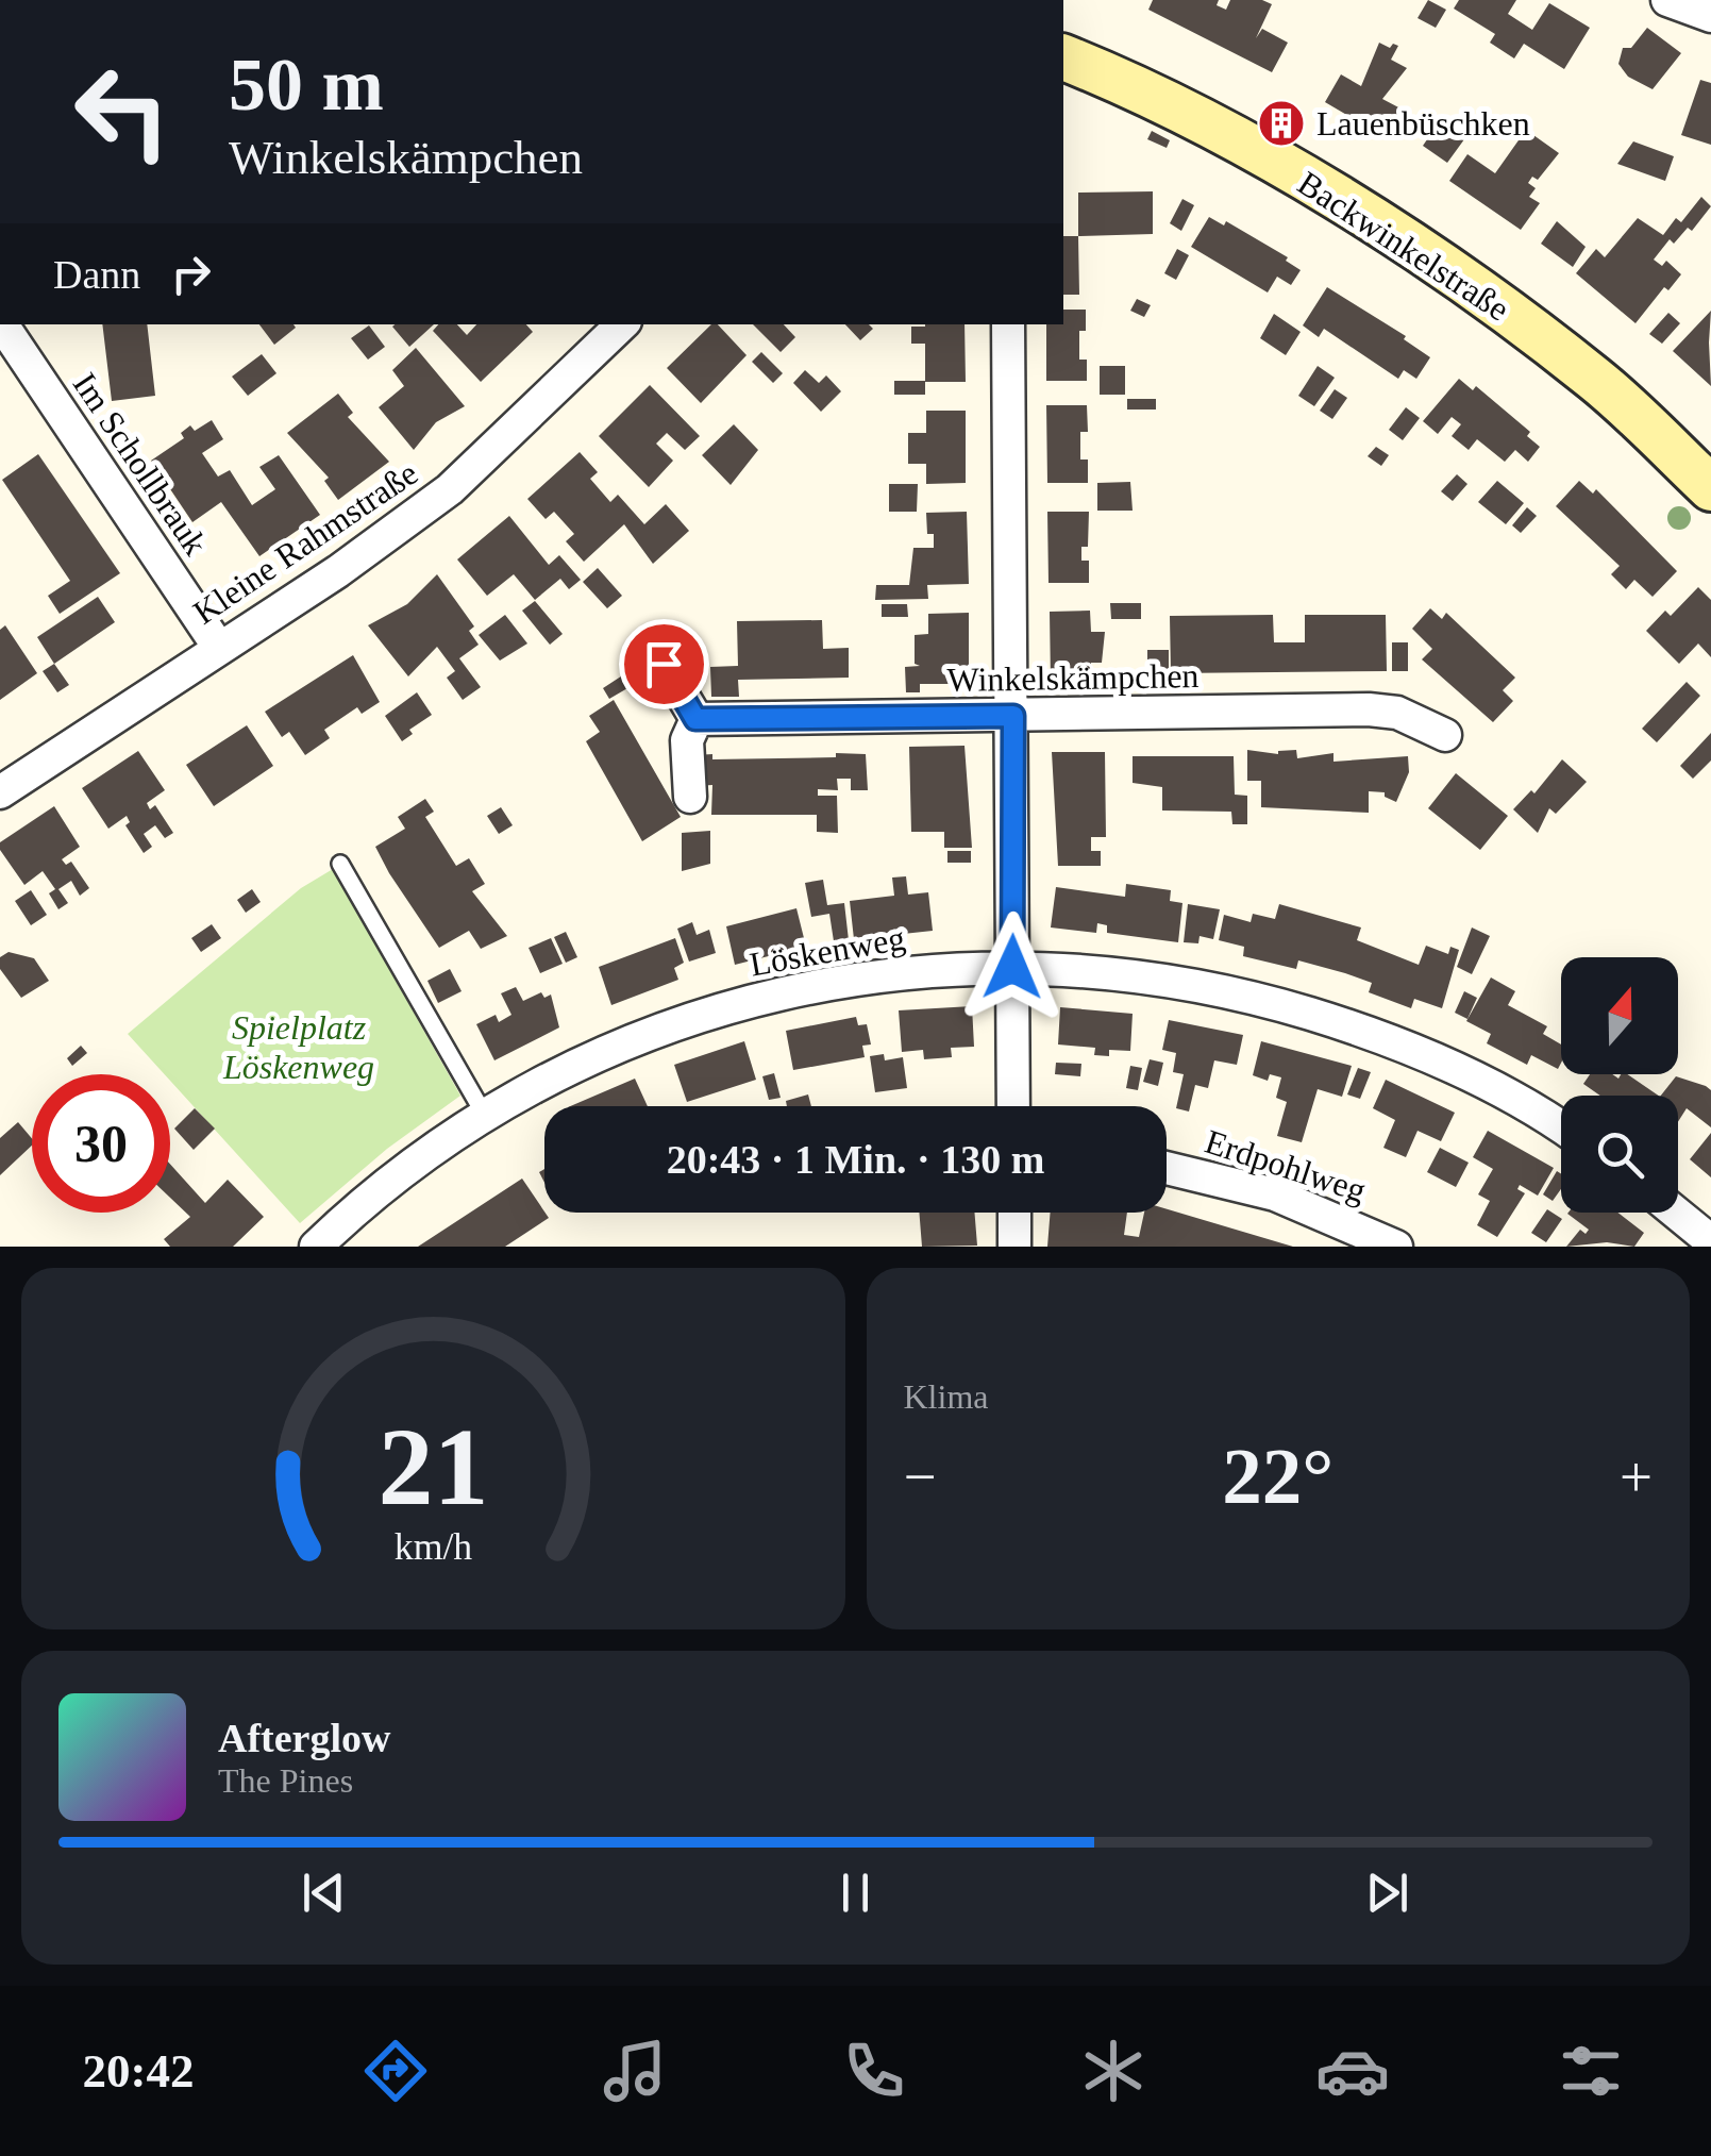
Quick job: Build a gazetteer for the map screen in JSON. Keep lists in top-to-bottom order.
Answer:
{
  "streets": {
    "main road": ["Backwinkelstraße"],
    "street": [
      "Im Schollbrauk",
      "Kleine Rahmstraße",
      "Winkelskämpchen",
      "Löskenweg",
      "Erdpohlweg"
    ]
  },
  "crossings": [
    ["Im Schollbrauk", "Kleine Rahmstraße"]
  ],
  "parks": ["Spielplatz Löskenweg"],
  "places": {
    "building": ["Lauenbüschken"]
  },
  "north": "top",
  "page": {
    "turn": ["50 m", "Winkelskämpchen"],
    "then": "Dann",
    "limit": "30",
    "trip": "20:43 · 1 Min. · 130 m",
    "tile": "Klima",
    "heat": ["−", "22°", "+"],
    "song": ["Afterglow", "The Pines"],
    "tabs": "20:42",
    "gauge": ["21", "km/h"]
  }
}
